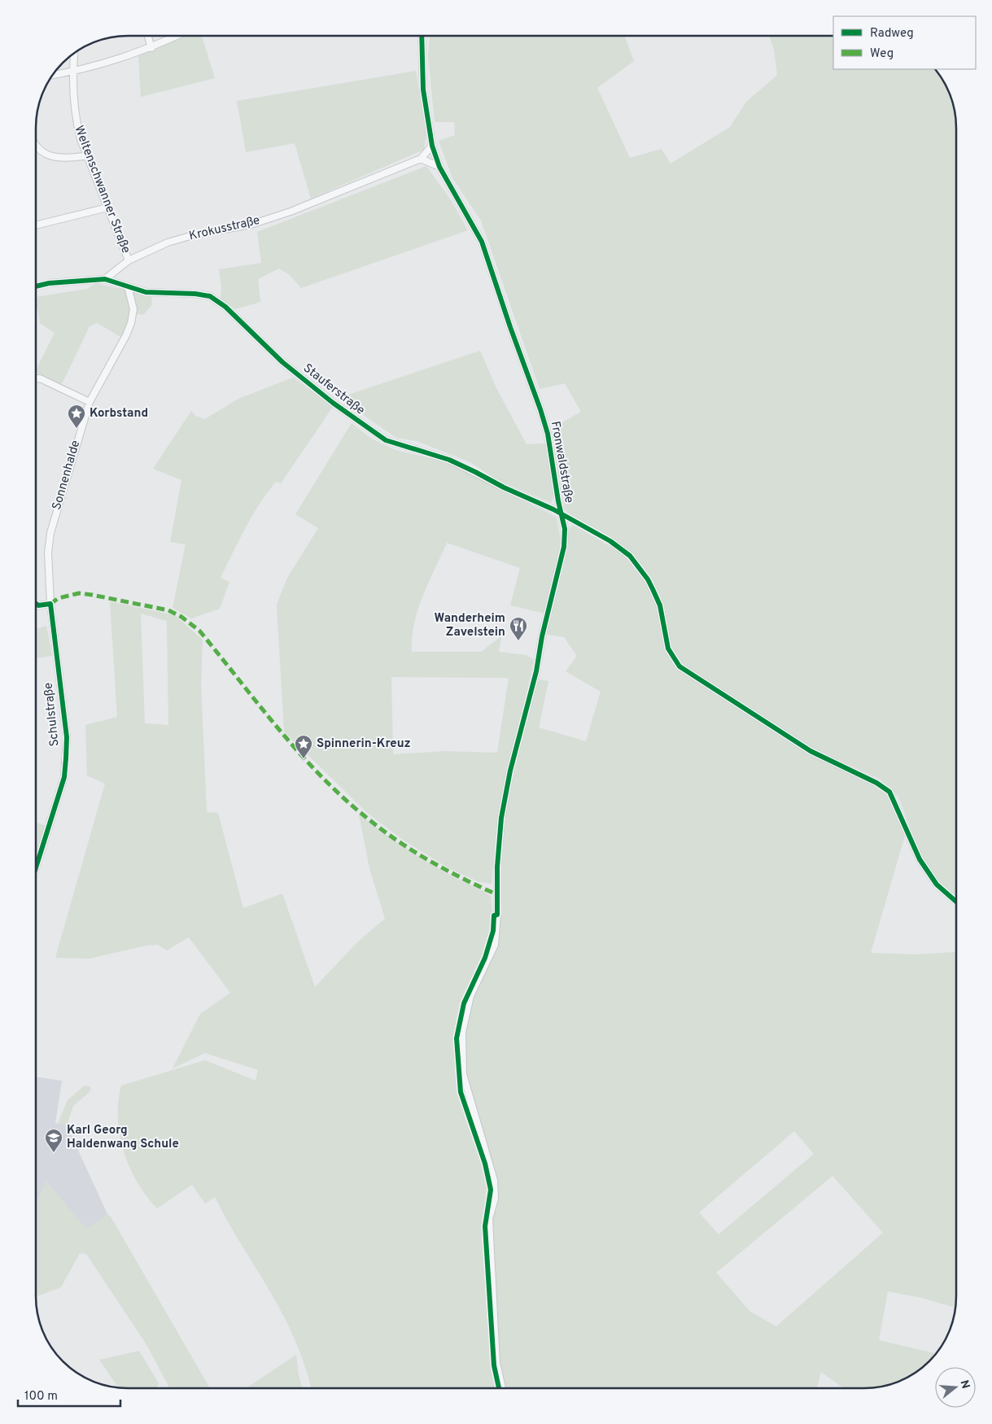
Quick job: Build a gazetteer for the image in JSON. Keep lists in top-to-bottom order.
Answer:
{
  "streets": {
    "street": [
      "Weltenschwanner Straße",
      "Krokusstraße",
      "Stauferstraße",
      "Fronwaldstraße",
      "Sonnenhalde",
      "Schulstraße"
    ]
  },
  "crossings": [
    ["Weltenschwanner Straße", "Krokusstraße"],
    ["Krokusstraße", "Stauferstraße"],
    ["Krokusstraße", "Fronwaldstraße"],
    ["Stauferstraße", "Fronwaldstraße"],
    ["Stauferstraße", "Sonnenhalde"],
    ["Sonnenhalde", "Schulstraße"]
  ],
  "places": {
    "place": ["Korbstand", "Spinnerin-Kreuz"],
    "restaurant": ["Wanderheim Zavelstein"],
    "school or university": ["Karl Georg Haldenwang Schule"]
  },
  "legend": ["Radweg", "Weg"],
  "scale_bar": "100 m",
  "north": "right"
}
